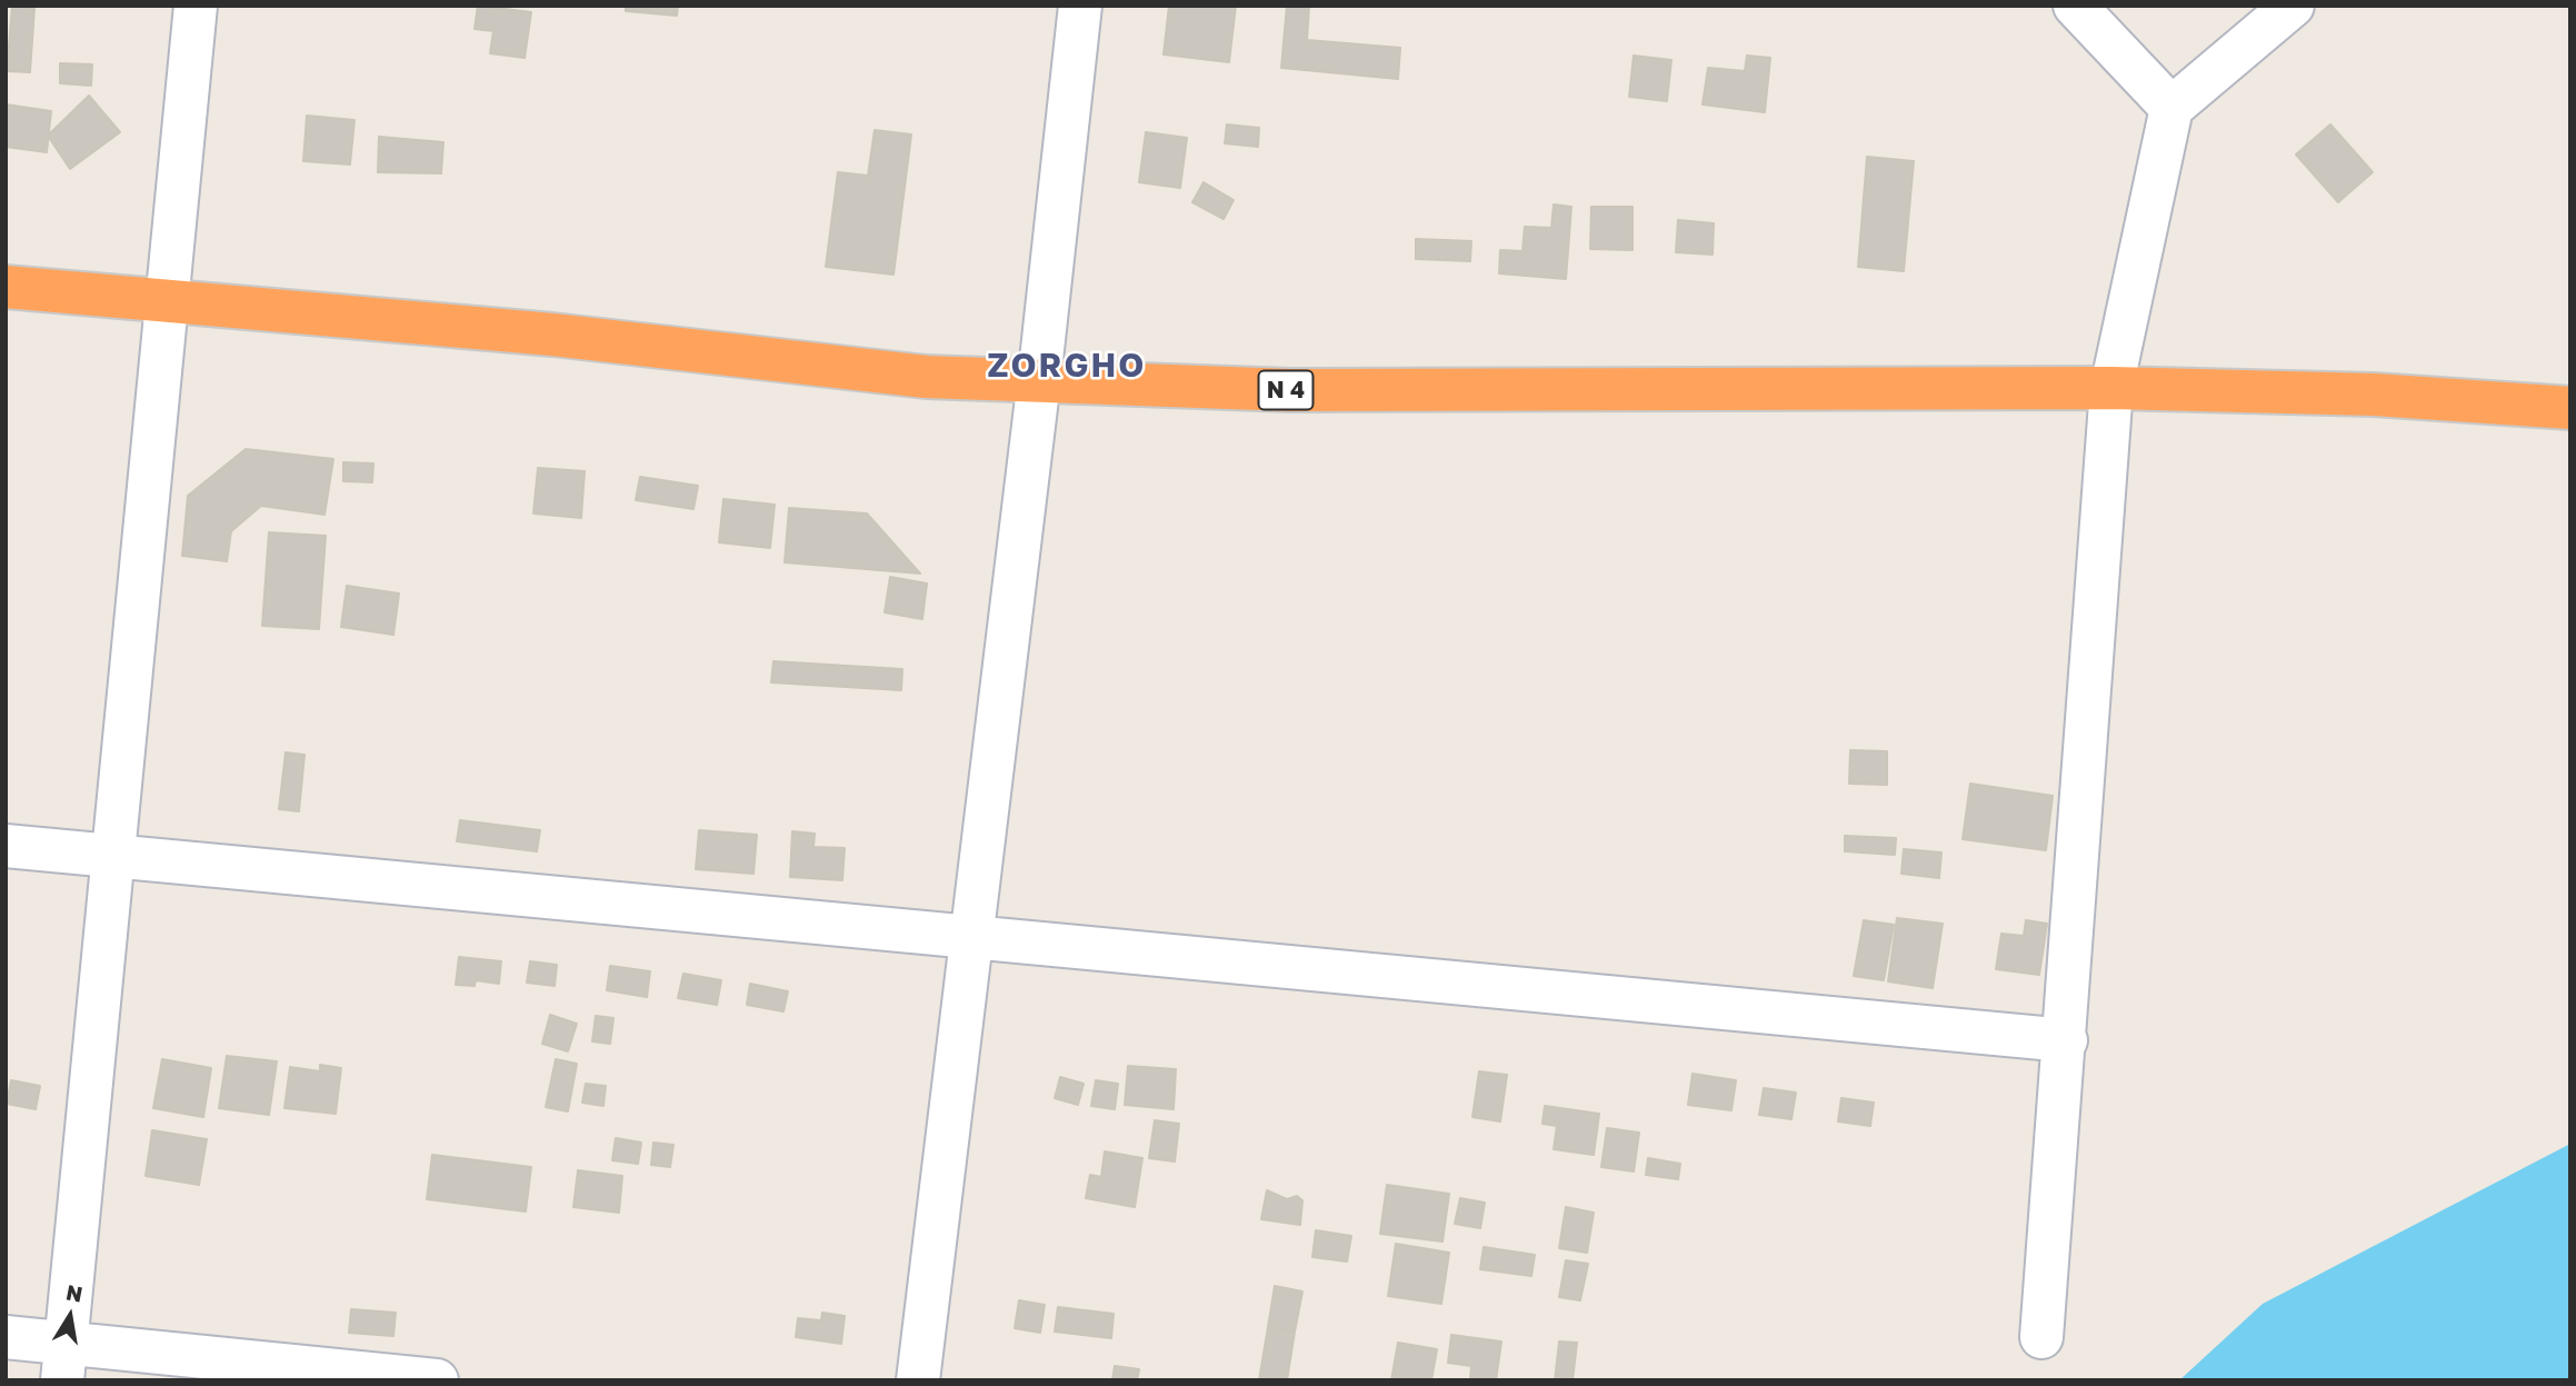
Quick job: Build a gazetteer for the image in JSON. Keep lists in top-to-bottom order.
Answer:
{
  "streets": {
    "highway": ["N 4"]
  },
  "districts": ["ZORGHO"],
  "north": "top"
}
